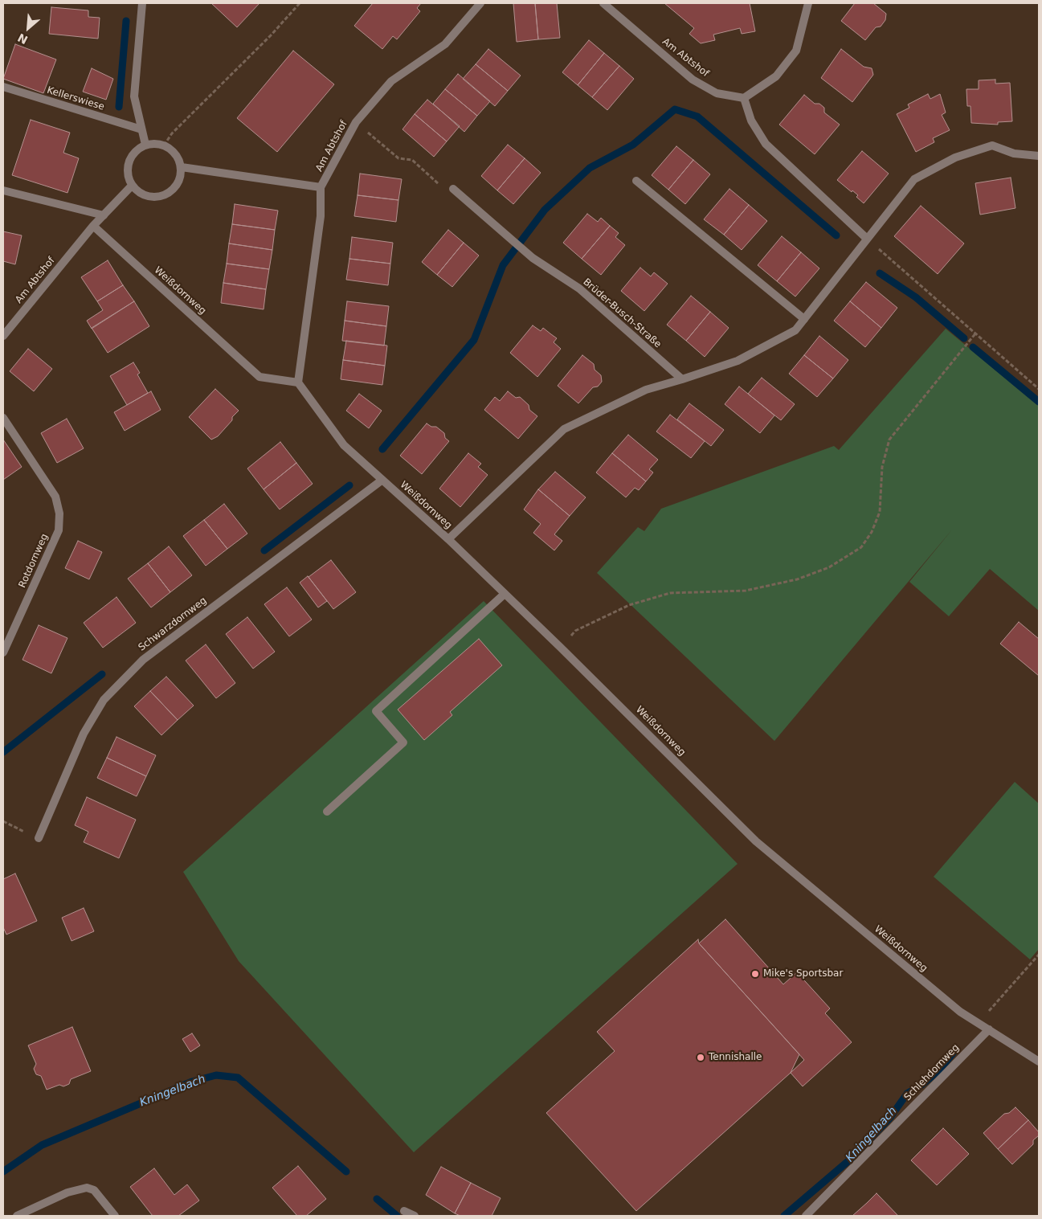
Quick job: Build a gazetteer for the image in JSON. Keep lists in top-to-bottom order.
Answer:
{
  "streets": {
    "street": [
      "Am Abtshof",
      "Kellerswiese",
      "Weißdornweg",
      "Brüder-Busch-Straße",
      "Rotdornweg",
      "Schwarzdornweg",
      "Schlehdornweg"
    ]
  },
  "crossings": [
    ["Am Abtshof", "Weißdornweg"],
    ["Weißdornweg", "Schwarzdornweg"],
    ["Weißdornweg", "Schlehdornweg"]
  ],
  "water": ["Kningelbach"],
  "places": ["Mike's Sportsbar", "Tennishalle"],
  "north": "bottom left"
}
